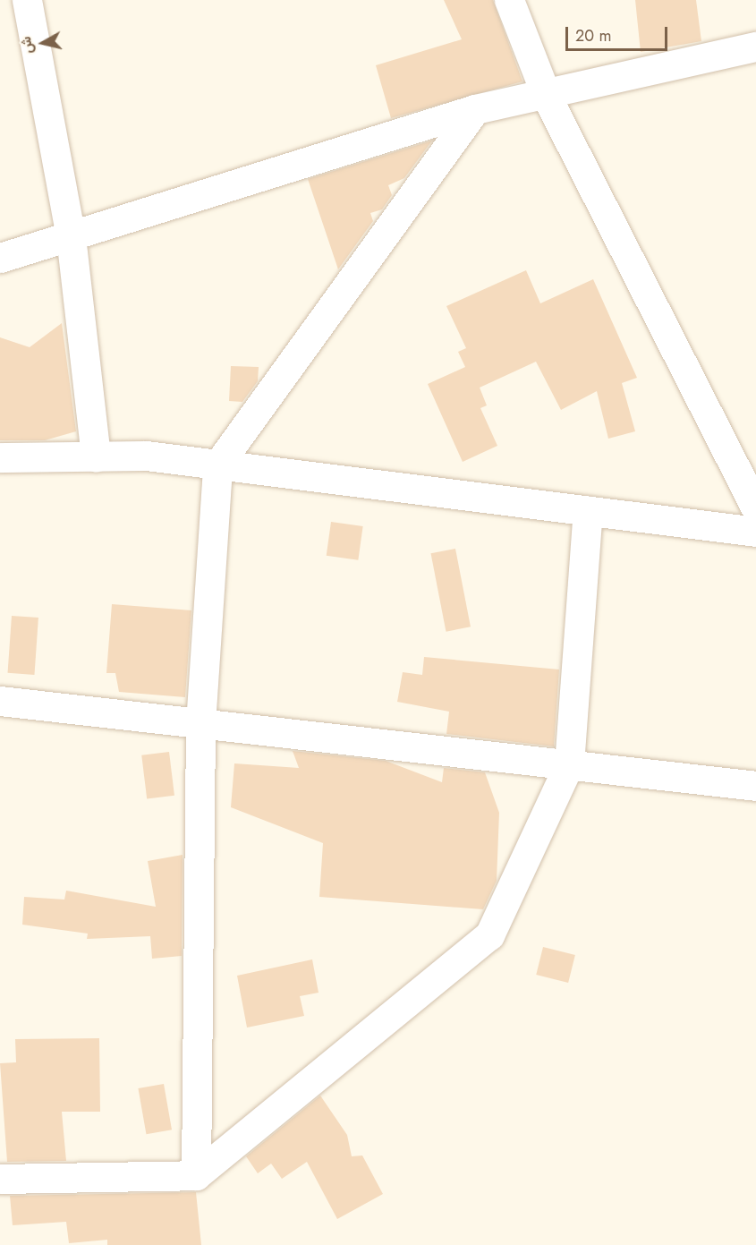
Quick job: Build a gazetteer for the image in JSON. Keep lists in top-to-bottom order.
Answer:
{
  "scale_bar": "20 m",
  "north": "left"
}
